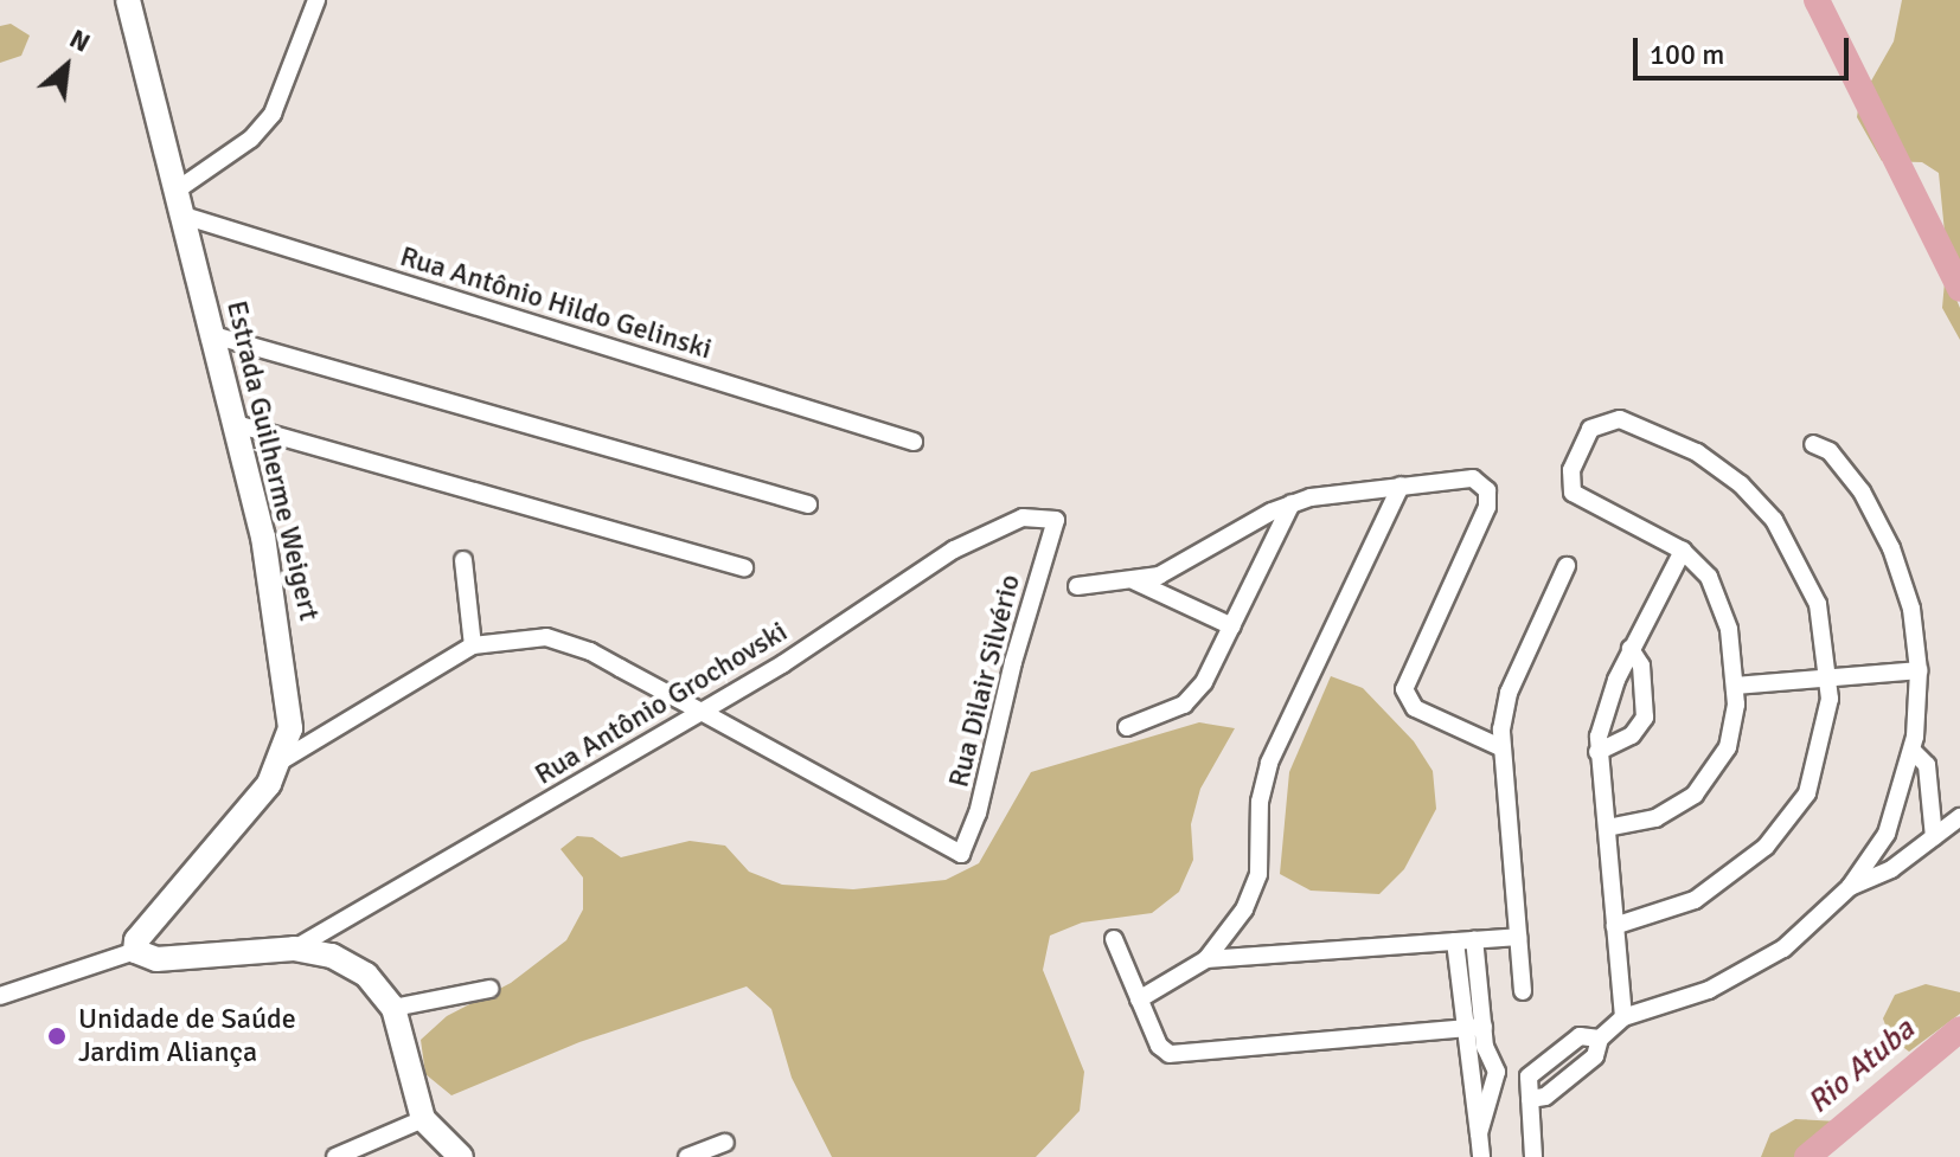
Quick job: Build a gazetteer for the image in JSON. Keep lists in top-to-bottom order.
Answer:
{
  "streets": {
    "street": [
      "Rua Antônio Hildo Gelinski",
      "Estrada Guilherme Weigert",
      "Rua Dilair Silvério",
      "Rua Antônio Grochovski"
    ]
  },
  "crossings": [
    ["Rua Antônio Hildo Gelinski", "Estrada Guilherme Weigert"],
    ["Rua Dilair Silvério", "Rua Antônio Grochovski"]
  ],
  "water": ["Rio Atuba"],
  "places": ["Unidade de Saúde Jardim Aliança"],
  "scale_bar": "100 m",
  "north": "top right"
}
